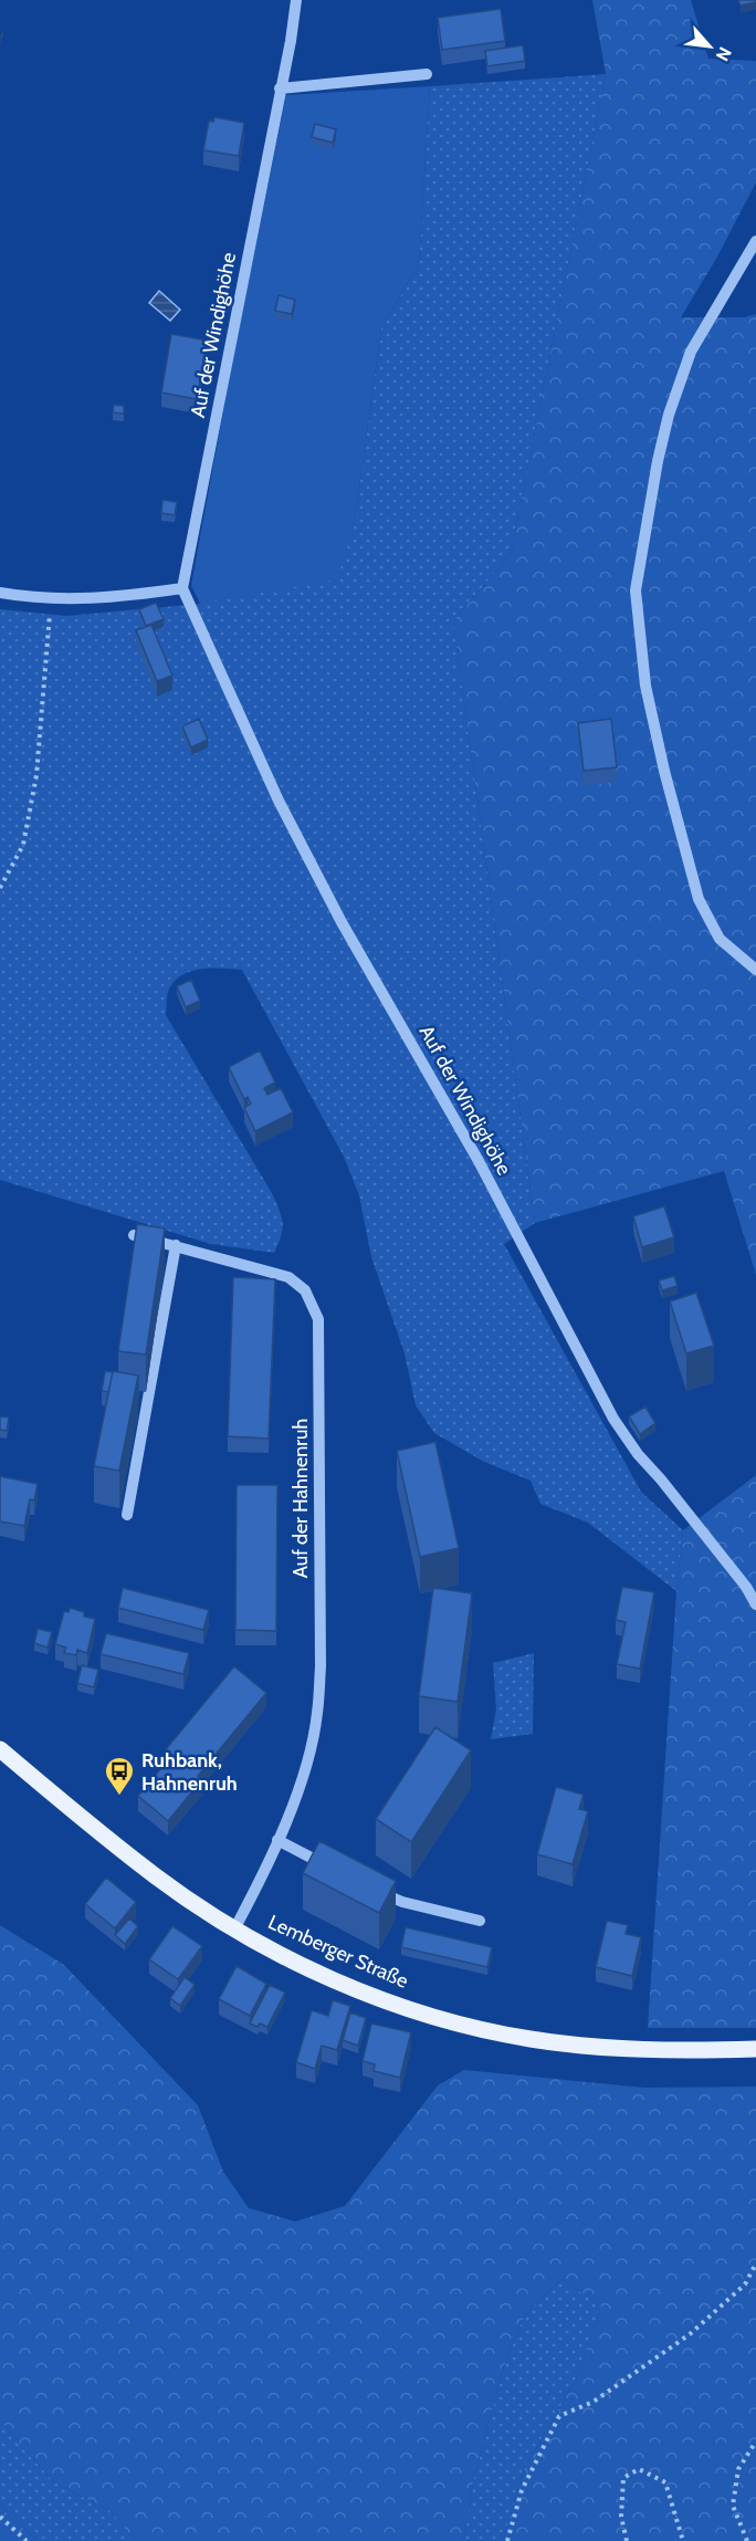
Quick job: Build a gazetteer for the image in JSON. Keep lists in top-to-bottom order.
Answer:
{
  "streets": {
    "main road": ["Lemberger Straße"],
    "street": ["Auf der Windighöhe", "Auf der Hahnenruh"]
  },
  "crossings": [
    ["Auf der Hahnenruh", "Lemberger Straße"]
  ],
  "places": {
    "bus stop": ["Ruhbank, Hahnenruh"]
  },
  "north": "bottom right"
}
